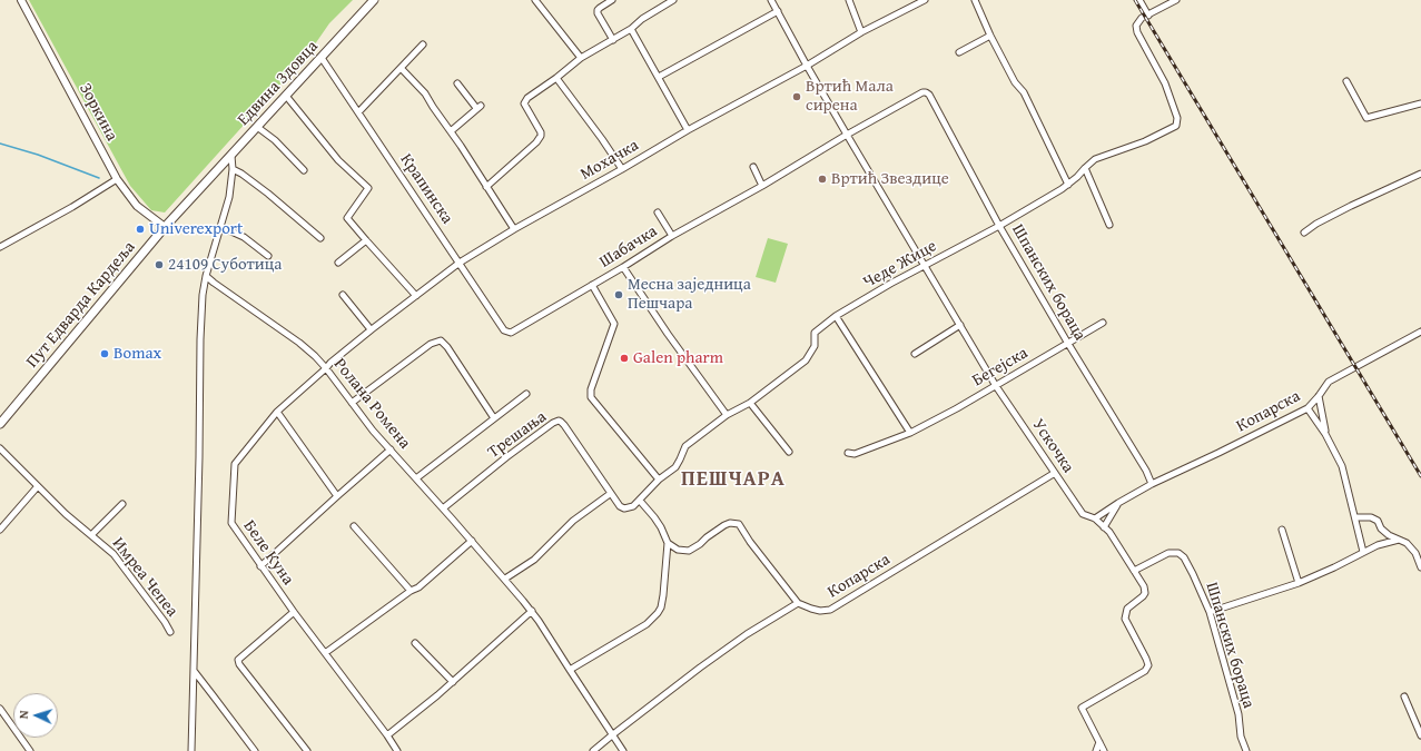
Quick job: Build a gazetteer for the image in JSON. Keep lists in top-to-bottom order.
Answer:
{
  "streets": {
    "main road": ["Едвина Здовца", "Пут Едварда Кардеља"],
    "street": [
      "Зоркина",
      "Мохачка",
      "Крапинска",
      "Шабачка",
      "Чеде Жице",
      "Шпанских бораца",
      "Бегејска",
      "Ролана Ромена",
      "Копарска",
      "Трешања",
      "Ускочка",
      "Беле Куна",
      "Имреа Чепеа"
    ]
  },
  "crossings": [
    ["Едвина Здовца", "Крапинска"],
    ["Едвина Здовца", "Пут Едварда Кардеља"],
    ["Зоркина", "Пут Едварда Кардеља"],
    ["Мохачка", "Крапинска"],
    ["Мохачка", "Ролана Ромена"],
    ["Мохачка", "Ускочка"],
    ["Мохачка", "Беле Куна"],
    ["Крапинска", "Шабачка"],
    ["Шабачка", "Шпанских бораца"],
    ["Шабачка", "Ускочка"],
    ["Чеде Жице", "Шпанских бораца"],
    ["Чеде Жице", "Ускочка"],
    ["Шпанских бораца", "Бегејска"],
    ["Шпанских бораца", "Копарска"],
    ["Шпанских бораца", "Ускочка"],
    ["Бегејска", "Ускочка"],
    ["Ролана Ромена", "Трешања"],
    ["Ролана Ромена", "Беле Куна"],
    ["Копарска", "Ускочка"]
  ],
  "districts": ["ПЕШЧАРА"],
  "places": [
    "Вртић Мала сирена",
    "Вртић Звездице",
    "Univerexport",
    "24109 Суботица",
    "Месна заједница Пешчара",
    "Bomax",
    "Galen pharm"
  ],
  "north": "left"
}
